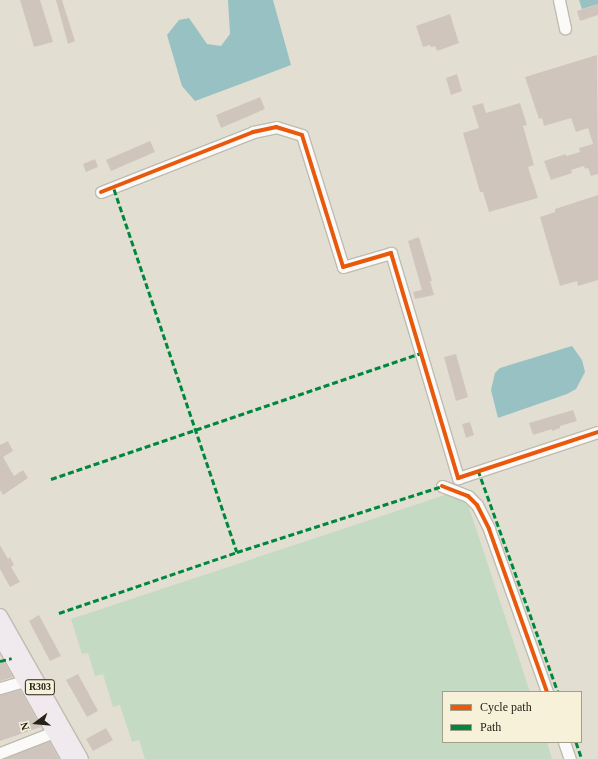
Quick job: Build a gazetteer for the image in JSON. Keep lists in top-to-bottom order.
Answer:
{
  "streets": {
    "main road": ["R303"]
  },
  "legend": ["Cycle path", "Path"],
  "north": "left"
}
